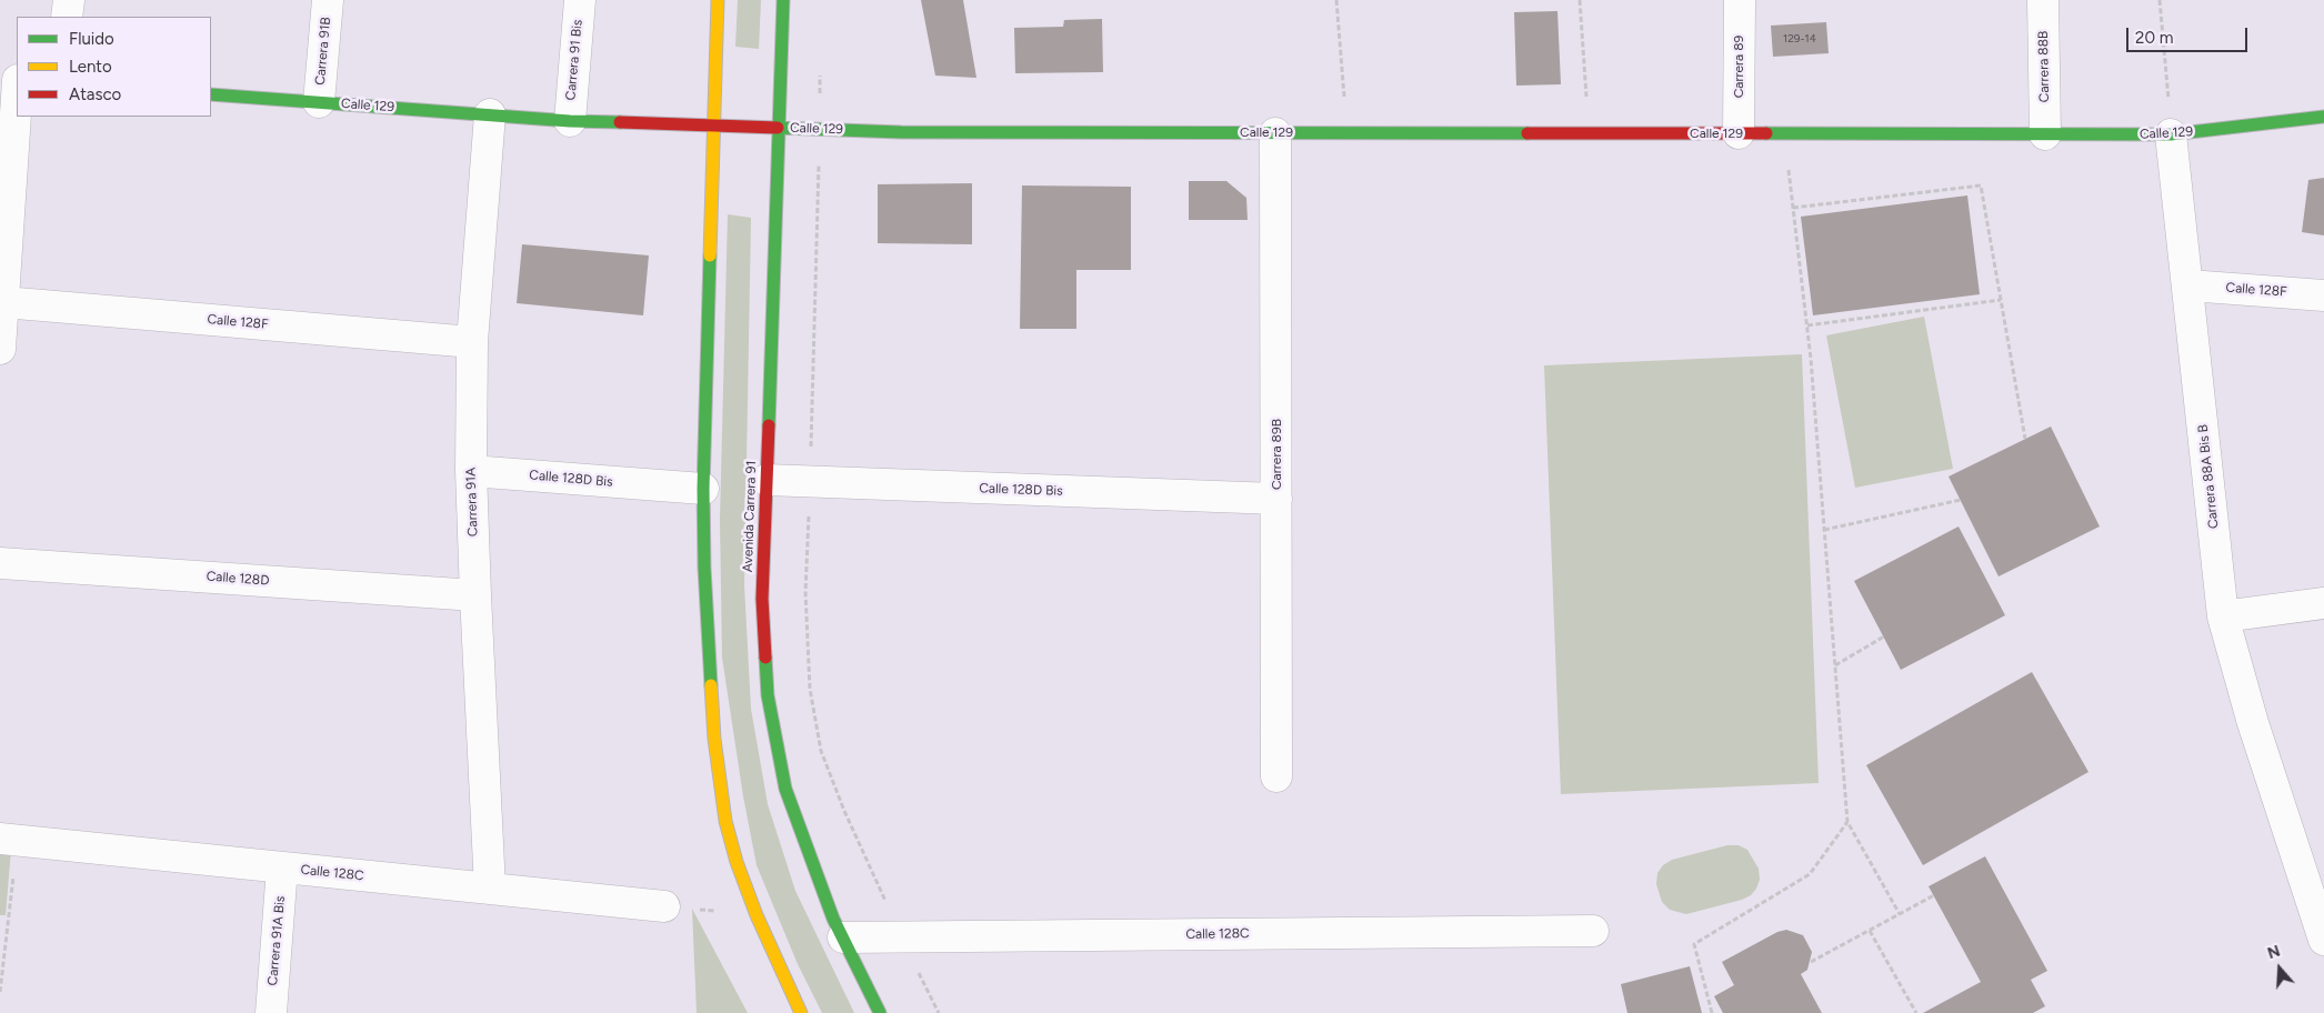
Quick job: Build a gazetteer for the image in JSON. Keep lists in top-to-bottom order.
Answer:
{
  "streets": {
    "street": [
      "Carrera 91B",
      "Carrera 91 Bis",
      "Carrera 89",
      "Carrera 88B",
      "Calle 129",
      "Calle 128F",
      "Carrera 89B",
      "Carrera 88A Bis B",
      "Calle 128D Bis",
      "Carrera 91A",
      "Avenida Carrera 91",
      "Calle 128D",
      "Calle 128C",
      "Carrera 91A Bis"
    ]
  },
  "crossings": [
    ["Carrera 91B", "Calle 129"],
    ["Carrera 91 Bis", "Calle 129"],
    ["Carrera 89", "Calle 129"],
    ["Carrera 88B", "Calle 129"],
    ["Calle 129", "Carrera 89B"],
    ["Calle 129", "Carrera 88A Bis B"],
    ["Calle 129", "Carrera 91A"],
    ["Calle 129", "Avenida Carrera 91"],
    ["Calle 128F", "Carrera 88A Bis B"],
    ["Calle 128F", "Carrera 91A"],
    ["Carrera 89B", "Calle 128D Bis"],
    ["Calle 128D Bis", "Carrera 91A"],
    ["Calle 128D Bis", "Avenida Carrera 91"],
    ["Carrera 91A", "Calle 128D"],
    ["Carrera 91A", "Calle 128C"],
    ["Avenida Carrera 91", "Calle 128C"],
    ["Calle 128C", "Carrera 91A Bis"]
  ],
  "house_numbers": ["129-14"],
  "legend": ["Fluido", "Lento", "Atasco"],
  "scale_bar": "20 m",
  "north": "top"
}
